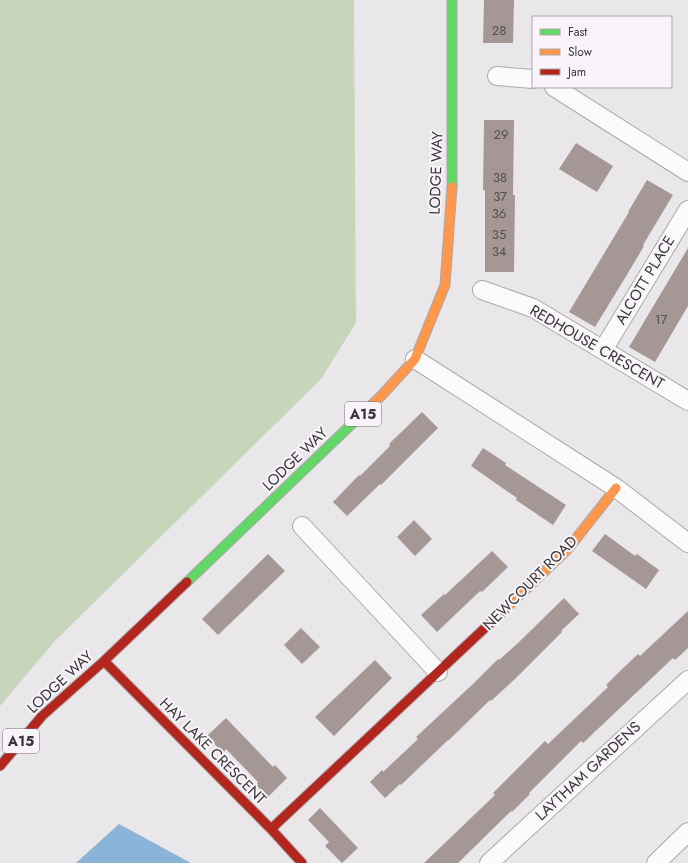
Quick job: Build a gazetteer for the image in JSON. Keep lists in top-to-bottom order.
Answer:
{
  "streets": {
    "main road": [
      "LODGE WAY",
      "A15",
      "NEWCOURT ROAD",
      "HAY LAKE CRESCENT"
    ],
    "street": ["ALCOTT PLACE", "REDHOUSE CRESCENT", "LAYTHAM GARDENS"]
  },
  "crossings": [
    ["LODGE WAY", "HAY LAKE CRESCENT"],
    ["ALCOTT PLACE", "REDHOUSE CRESCENT"],
    ["NEWCOURT ROAD", "HAY LAKE CRESCENT"]
  ],
  "house_numbers": [
    "28",
    "29",
    "38",
    "37",
    "36",
    "35",
    "34",
    "17"
  ],
  "legend": ["Fast", "Slow", "Jam"]
}
